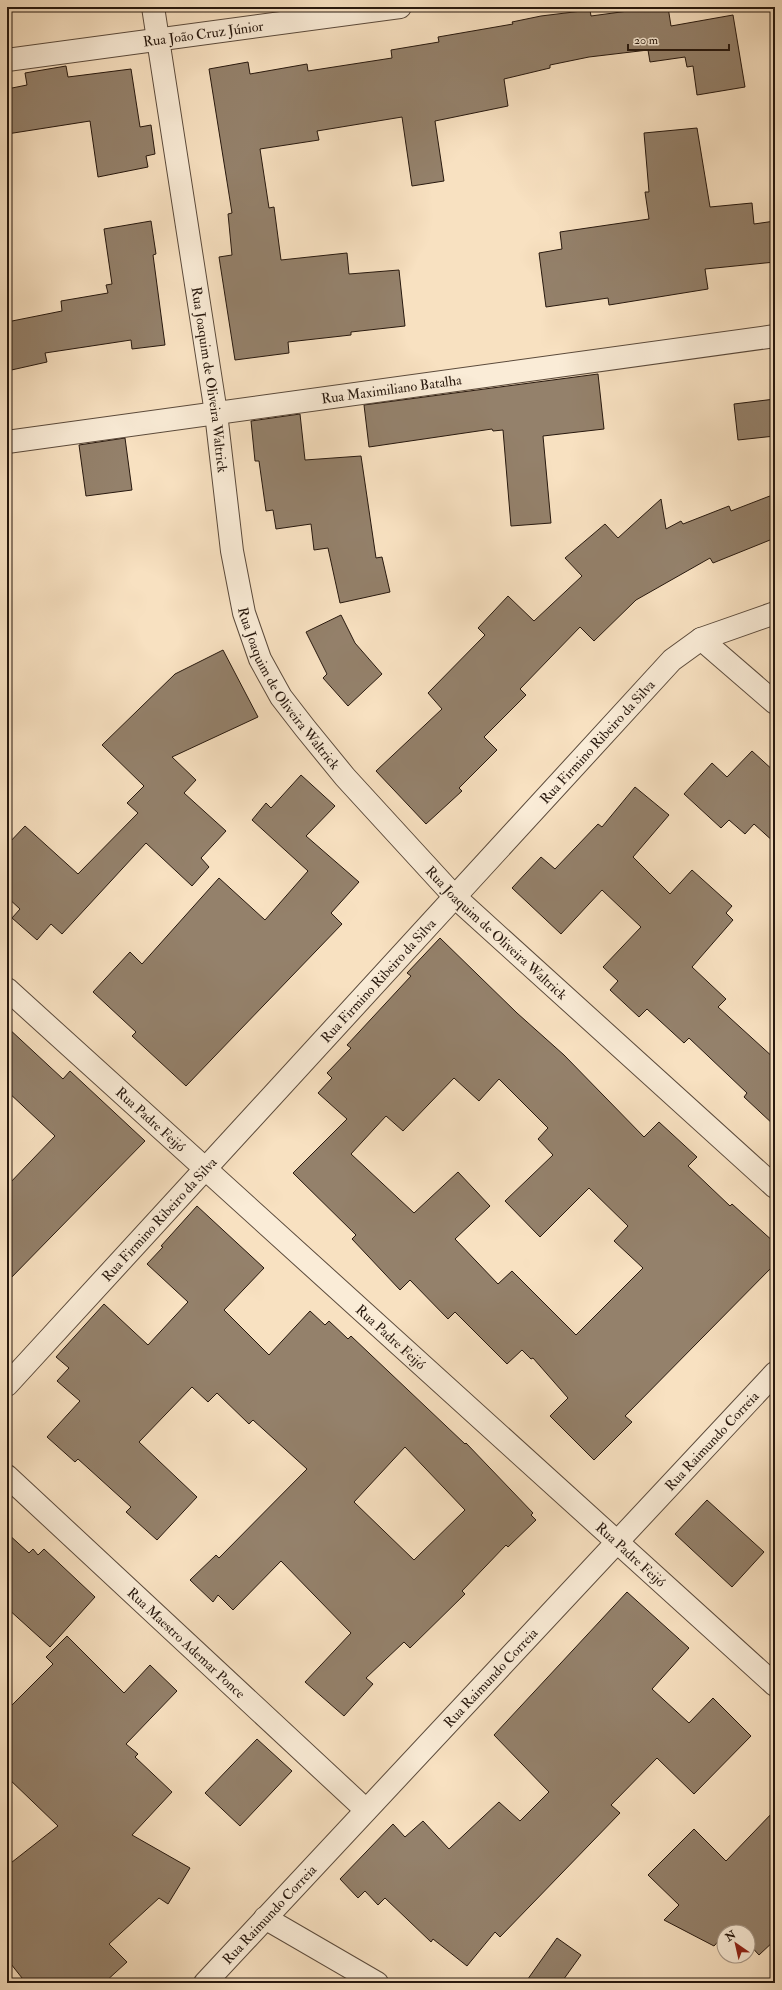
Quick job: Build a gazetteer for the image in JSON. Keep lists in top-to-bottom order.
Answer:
{
  "streets": {
    "street": [
      "Rua João Cruz Júnior",
      "Rua Joaquim de Oliveira Waltrick",
      "Rua Maximiliano Batalha",
      "Rua Firmino Ribeiro da Silva",
      "Rua Padre Feijó",
      "Rua Raimundo Correia",
      "Rua Maestro Ademar Ponce"
    ]
  },
  "crossings": [
    ["Rua João Cruz Júnior", "Rua Joaquim de Oliveira Waltrick"],
    ["Rua Joaquim de Oliveira Waltrick", "Rua Maximiliano Batalha"],
    ["Rua Joaquim de Oliveira Waltrick", "Rua Firmino Ribeiro da Silva"],
    ["Rua Firmino Ribeiro da Silva", "Rua Padre Feijó"],
    ["Rua Padre Feijó", "Rua Raimundo Correia"],
    ["Rua Raimundo Correia", "Rua Maestro Ademar Ponce"]
  ],
  "scale_bar": "20 m",
  "north": "top left"
}
